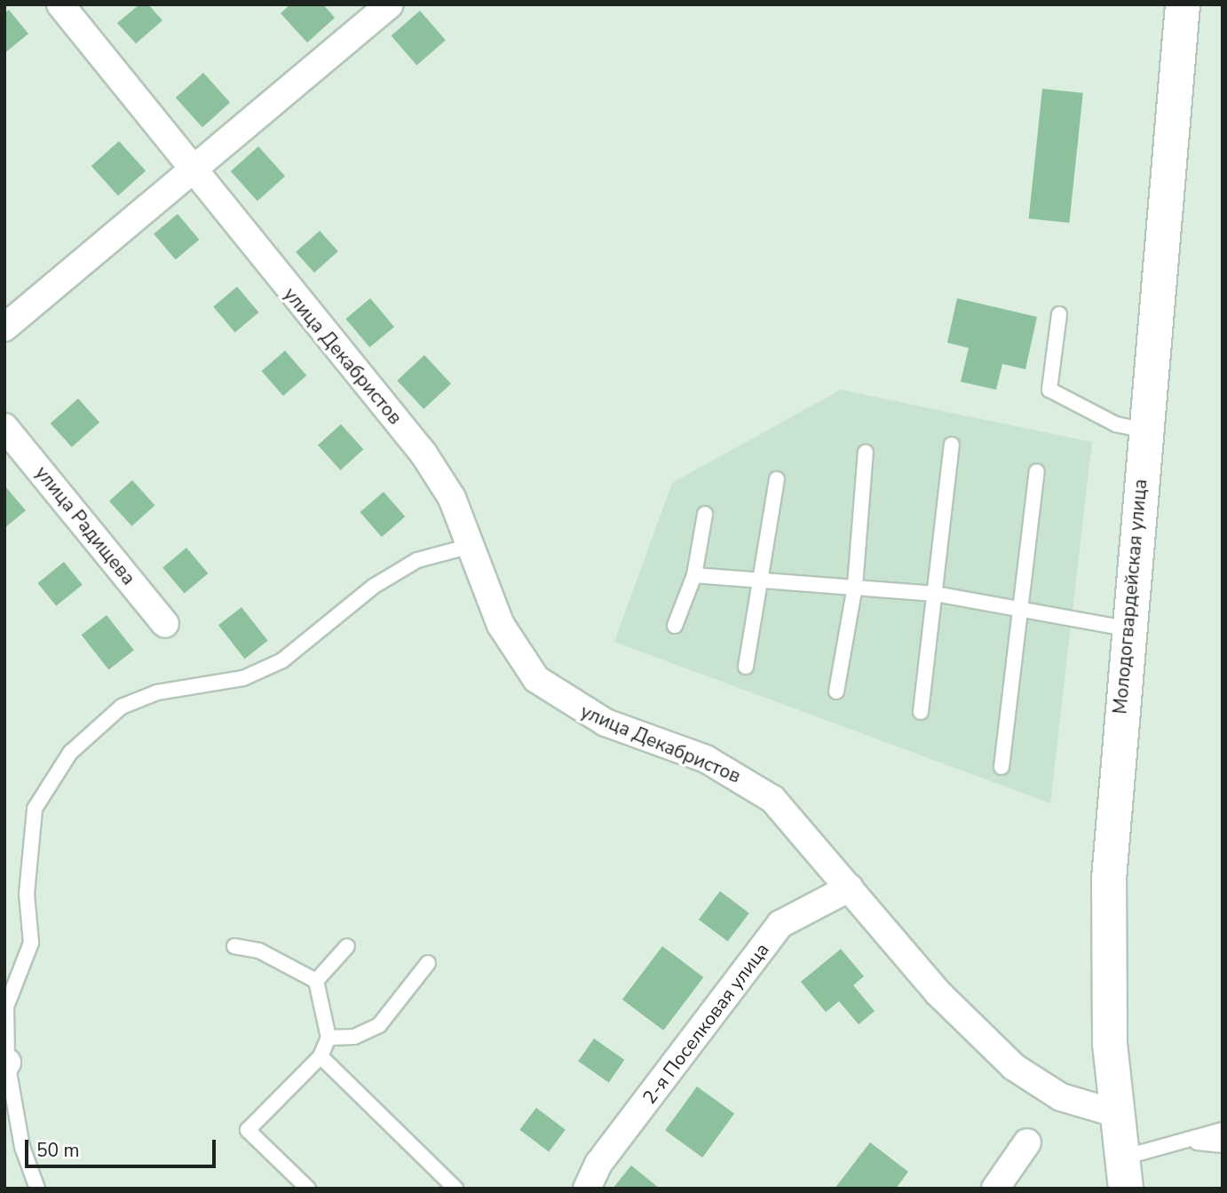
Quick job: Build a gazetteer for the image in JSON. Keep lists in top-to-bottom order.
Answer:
{
  "streets": {
    "street": [
      "улица Декабристов",
      "улица Радищева",
      "Молодогвардейская улица",
      "2-я Поселковая улица"
    ]
  },
  "crossings": [
    ["улица Декабристов", "Молодогвардейская улица"],
    ["улица Декабристов", "2-я Поселковая улица"]
  ],
  "scale_bar": "50 m"
}
